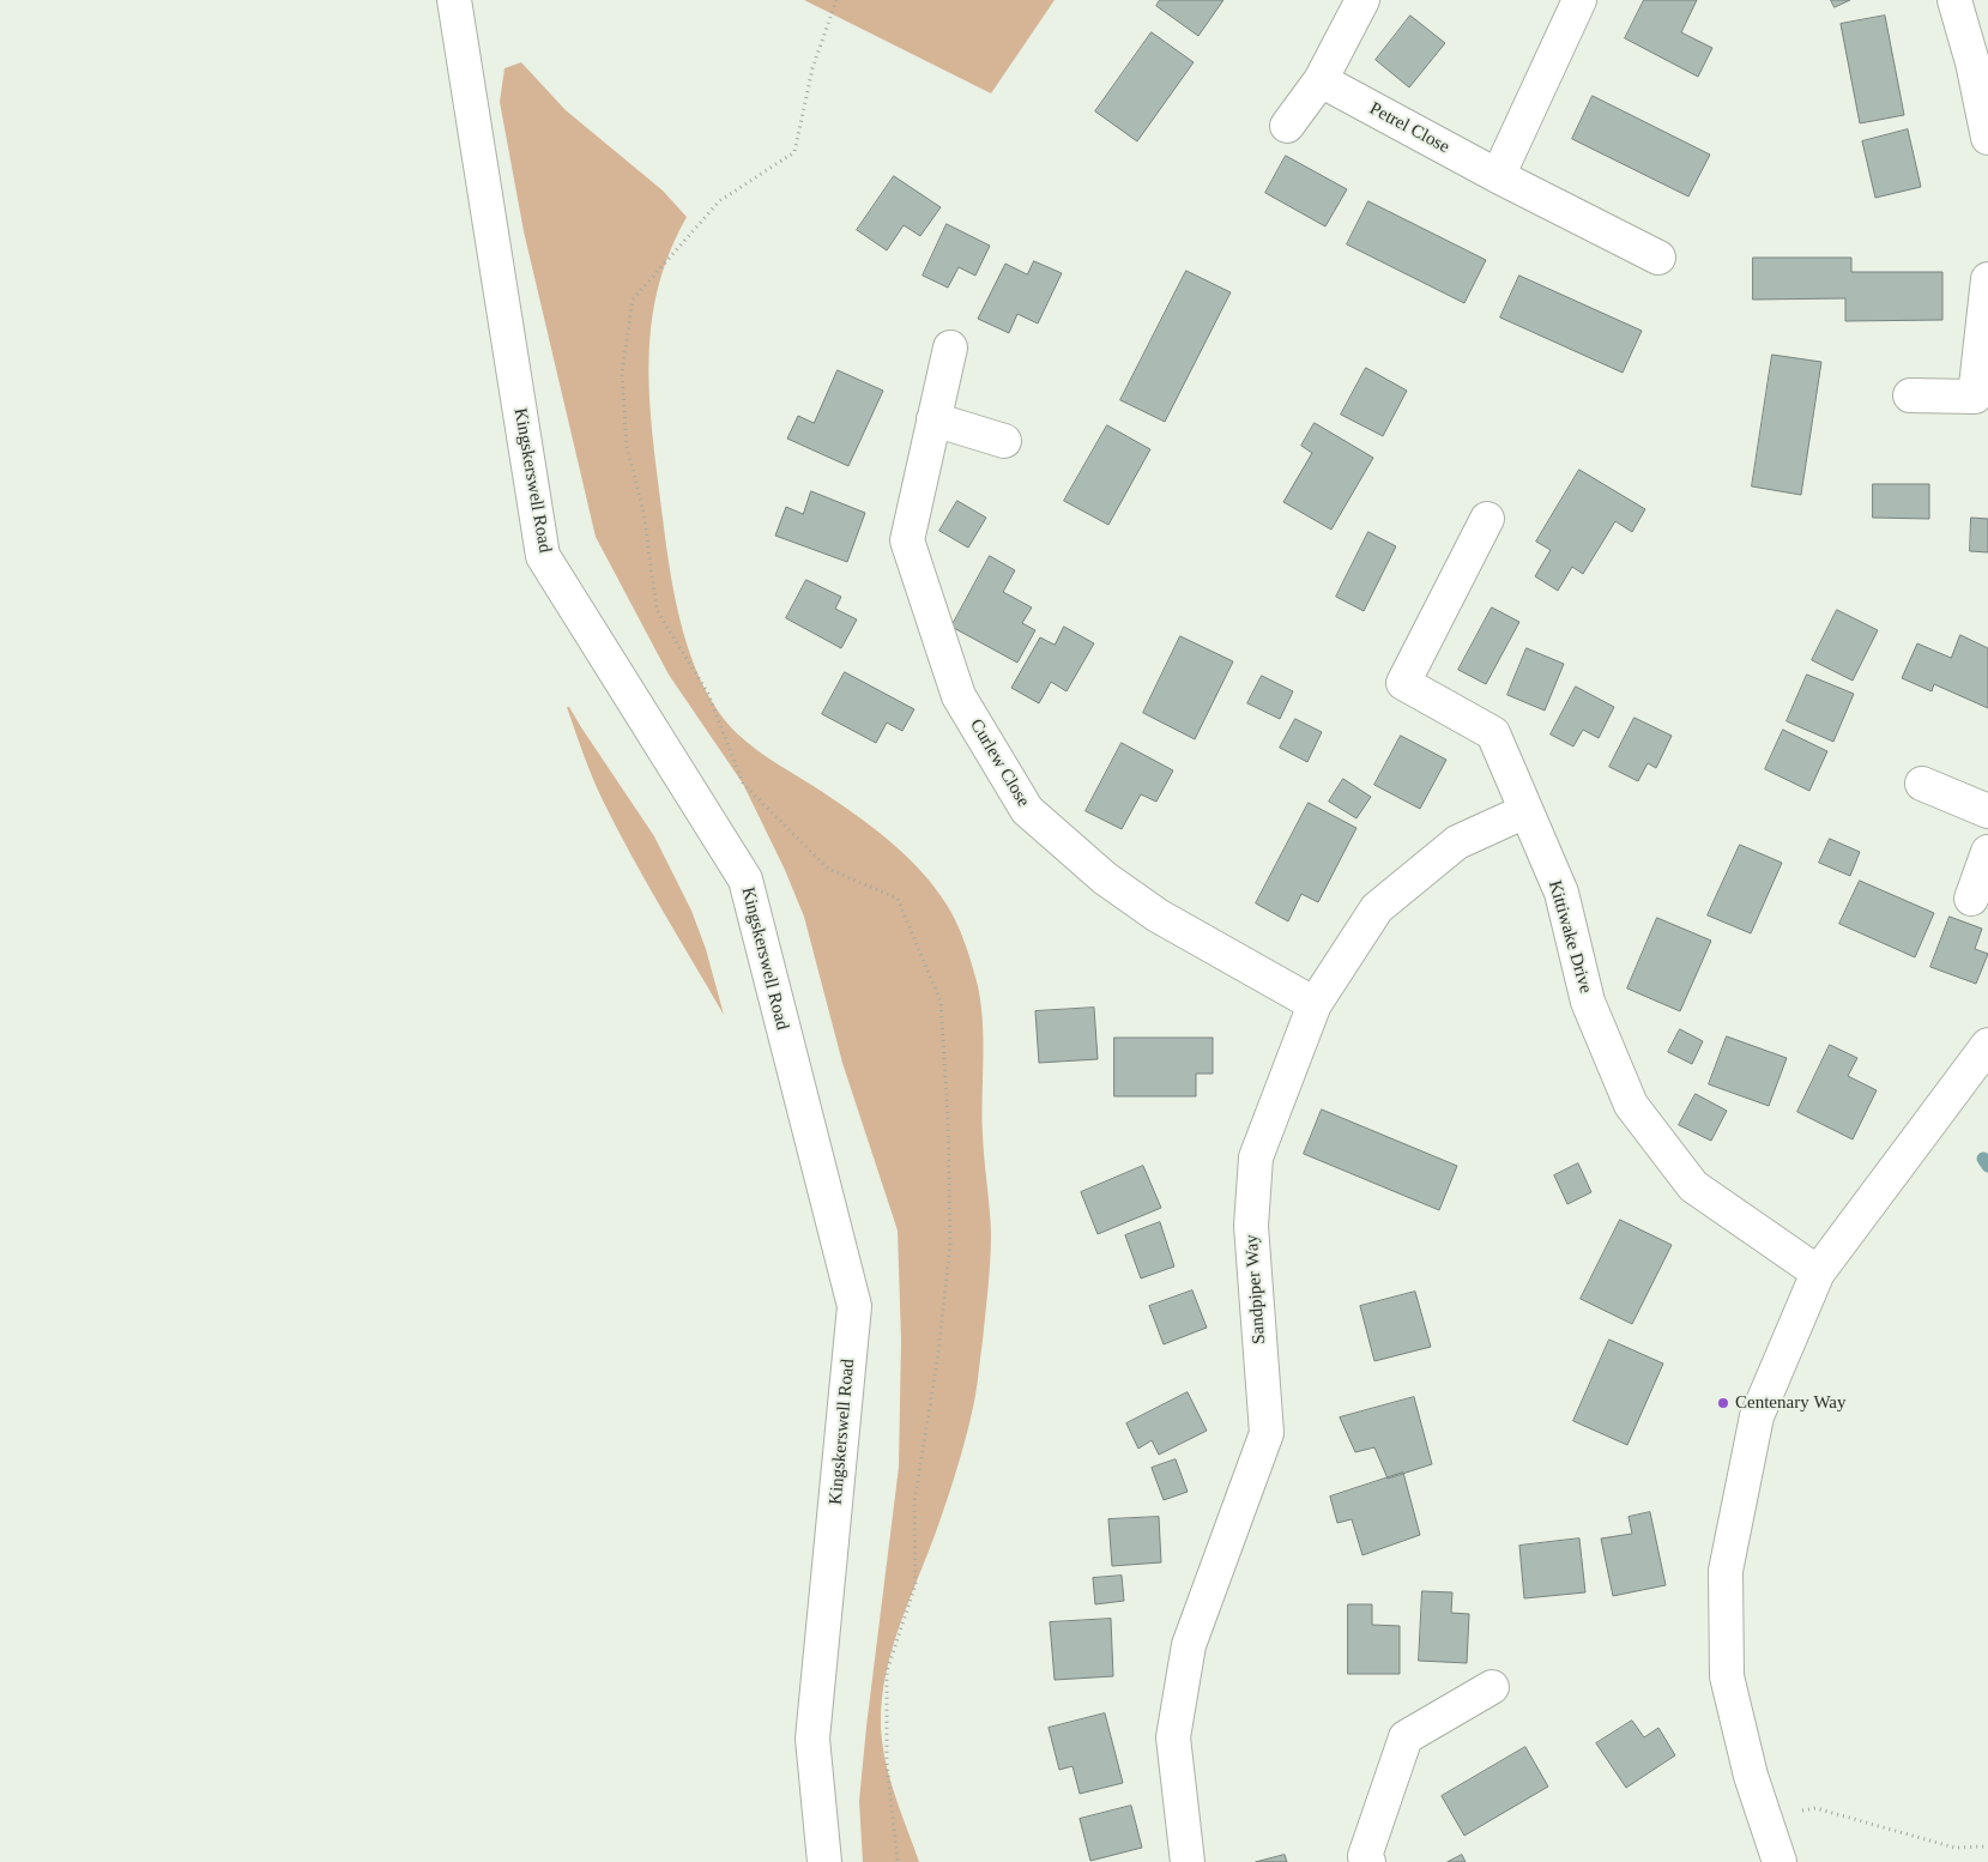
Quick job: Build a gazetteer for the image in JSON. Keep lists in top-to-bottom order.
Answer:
{
  "streets": {
    "street": [
      "Petrel Close",
      "Kingskerswell Road",
      "Curlew Close",
      "Kittiwake Drive",
      "Sandpiper Way"
    ]
  },
  "crossings": [
    ["Curlew Close", "Sandpiper Way"],
    ["Kittiwake Drive", "Sandpiper Way"]
  ],
  "places": ["Centenary Way"]
}
